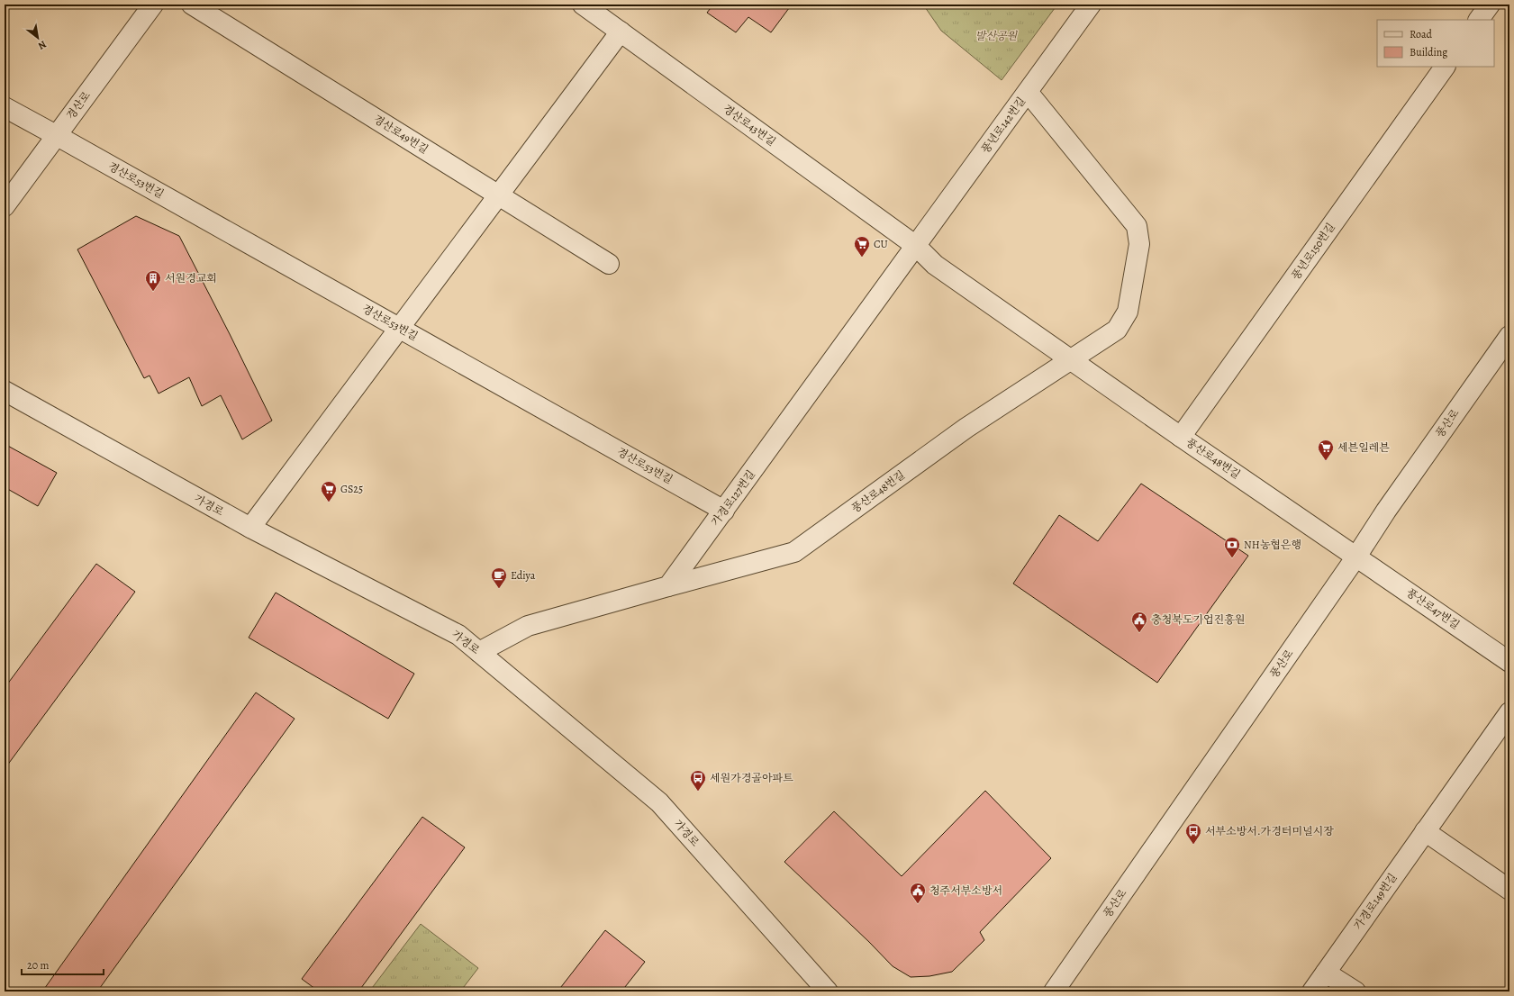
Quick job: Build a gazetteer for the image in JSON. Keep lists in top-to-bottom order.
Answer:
{
  "streets": {
    "street": [
      "경산로",
      "경산로43번길",
      "풍년로142번길",
      "경산로49번길",
      "경산로53번길",
      "풍년로150번길",
      "풍산로",
      "풍산로48번길",
      "가경로127번길",
      "가경로",
      "풍산로47번길",
      "가경로149번길"
    ]
  },
  "crossings": [
    ["경산로", "경산로53번길"],
    ["경산로43번길", "풍년로142번길"],
    ["경산로43번길", "풍산로48번길"],
    ["경산로43번길", "가경로127번길"],
    ["풍년로142번길", "풍산로48번길"],
    ["풍년로142번길", "가경로127번길"],
    ["경산로53번길", "가경로127번길"],
    ["풍년로150번길", "풍산로48번길"],
    ["풍산로", "풍산로48번길"],
    ["풍산로", "풍산로47번길"],
    ["풍산로48번길", "가경로127번길"],
    ["풍산로48번길", "풍산로47번길"]
  ],
  "parks": ["발산공원"],
  "places": {
    "supermarket": ["CU", "세븐일레븐", "GS25"],
    "building": ["서원경교회"],
    "bank": ["NH농협은행"],
    "cafe": ["Ediya"],
    "public building": ["충청북도기업진흥원", "청주서부소방서"],
    "bus stop": ["세원가경골아파트", "서부소방서.가경터미널시장"]
  },
  "legend": ["Road", "Building"],
  "scale_bar": "20 m",
  "north": "bottom right"
}
